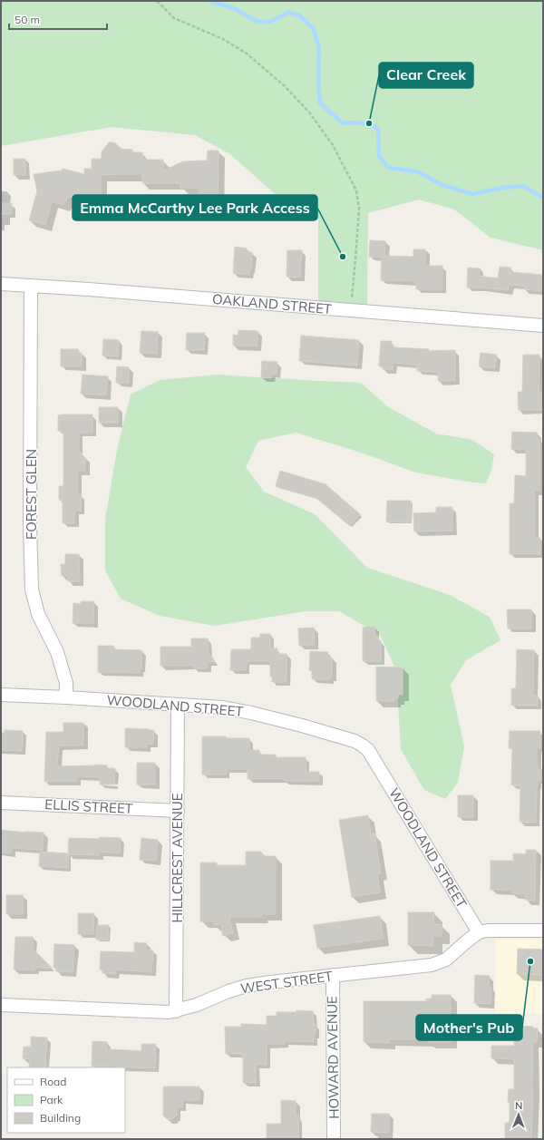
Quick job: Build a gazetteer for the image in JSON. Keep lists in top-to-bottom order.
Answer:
{
  "streets": {
    "street": [
      "OAKLAND STREET",
      "FOREST GLEN",
      "WOODLAND STREET",
      "ELLIS STREET",
      "HILLCREST AVENUE",
      "WEST STREET",
      "HOWARD AVENUE"
    ]
  },
  "crossings": [
    ["OAKLAND STREET", "FOREST GLEN"],
    ["FOREST GLEN", "WOODLAND STREET"],
    ["WOODLAND STREET", "HILLCREST AVENUE"],
    ["WOODLAND STREET", "WEST STREET"],
    ["ELLIS STREET", "HILLCREST AVENUE"],
    ["HILLCREST AVENUE", "WEST STREET"],
    ["WEST STREET", "HOWARD AVENUE"]
  ],
  "places": ["Clear Creek", "Emma McCarthy Lee Park Access", "Mother's Pub"],
  "legend": ["Road", "Park", "Building"],
  "scale_bar": "50 m",
  "north": "top"
}
